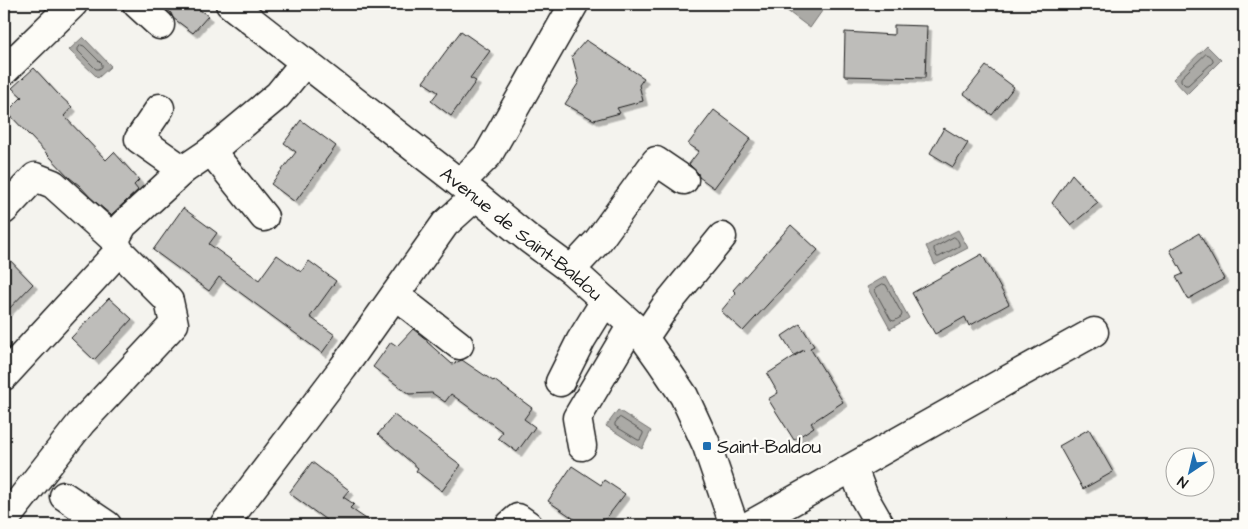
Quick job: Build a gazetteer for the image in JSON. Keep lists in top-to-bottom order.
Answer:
{
  "streets": {
    "street": ["Avenue de Saint-Baldou"]
  },
  "places": {
    "transit": ["Saint-Baldou"]
  },
  "north": "bottom left"
}
